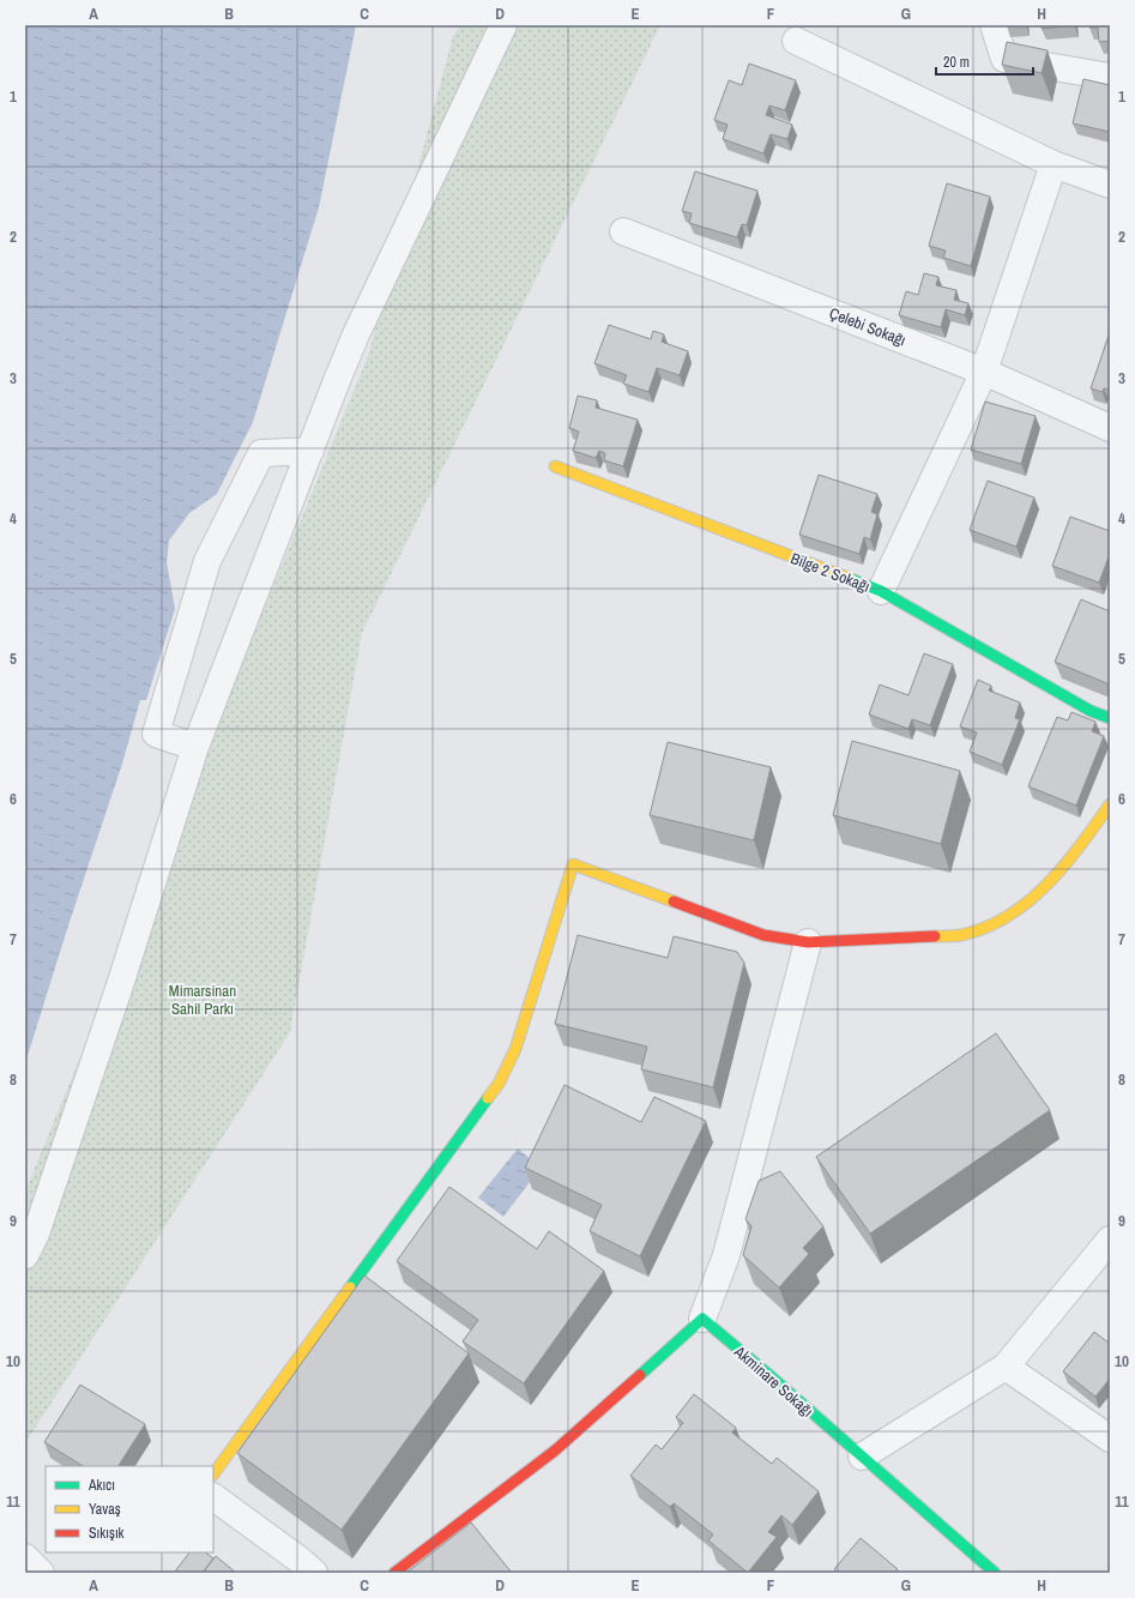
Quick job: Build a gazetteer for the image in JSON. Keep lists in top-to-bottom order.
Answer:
{
  "streets": {
    "street": ["Çelebi Sokağı", "Bilge 2 Sokağı", "Akminare Sokağı"]
  },
  "parks": ["Mimarsinan Sahil Parkı"],
  "legend": ["Akıcı", "Yavaş", "Sıkışık"],
  "scale_bar": "20 m",
  "grid": {
    "columns": [
      "A",
      "B",
      "C",
      "D",
      "E",
      "F",
      "G",
      "H"
    ],
    "rows": [
      "1",
      "2",
      "3",
      "4",
      "5",
      "6",
      "7",
      "8",
      "9",
      "10",
      "11"
    ]
  }
}
